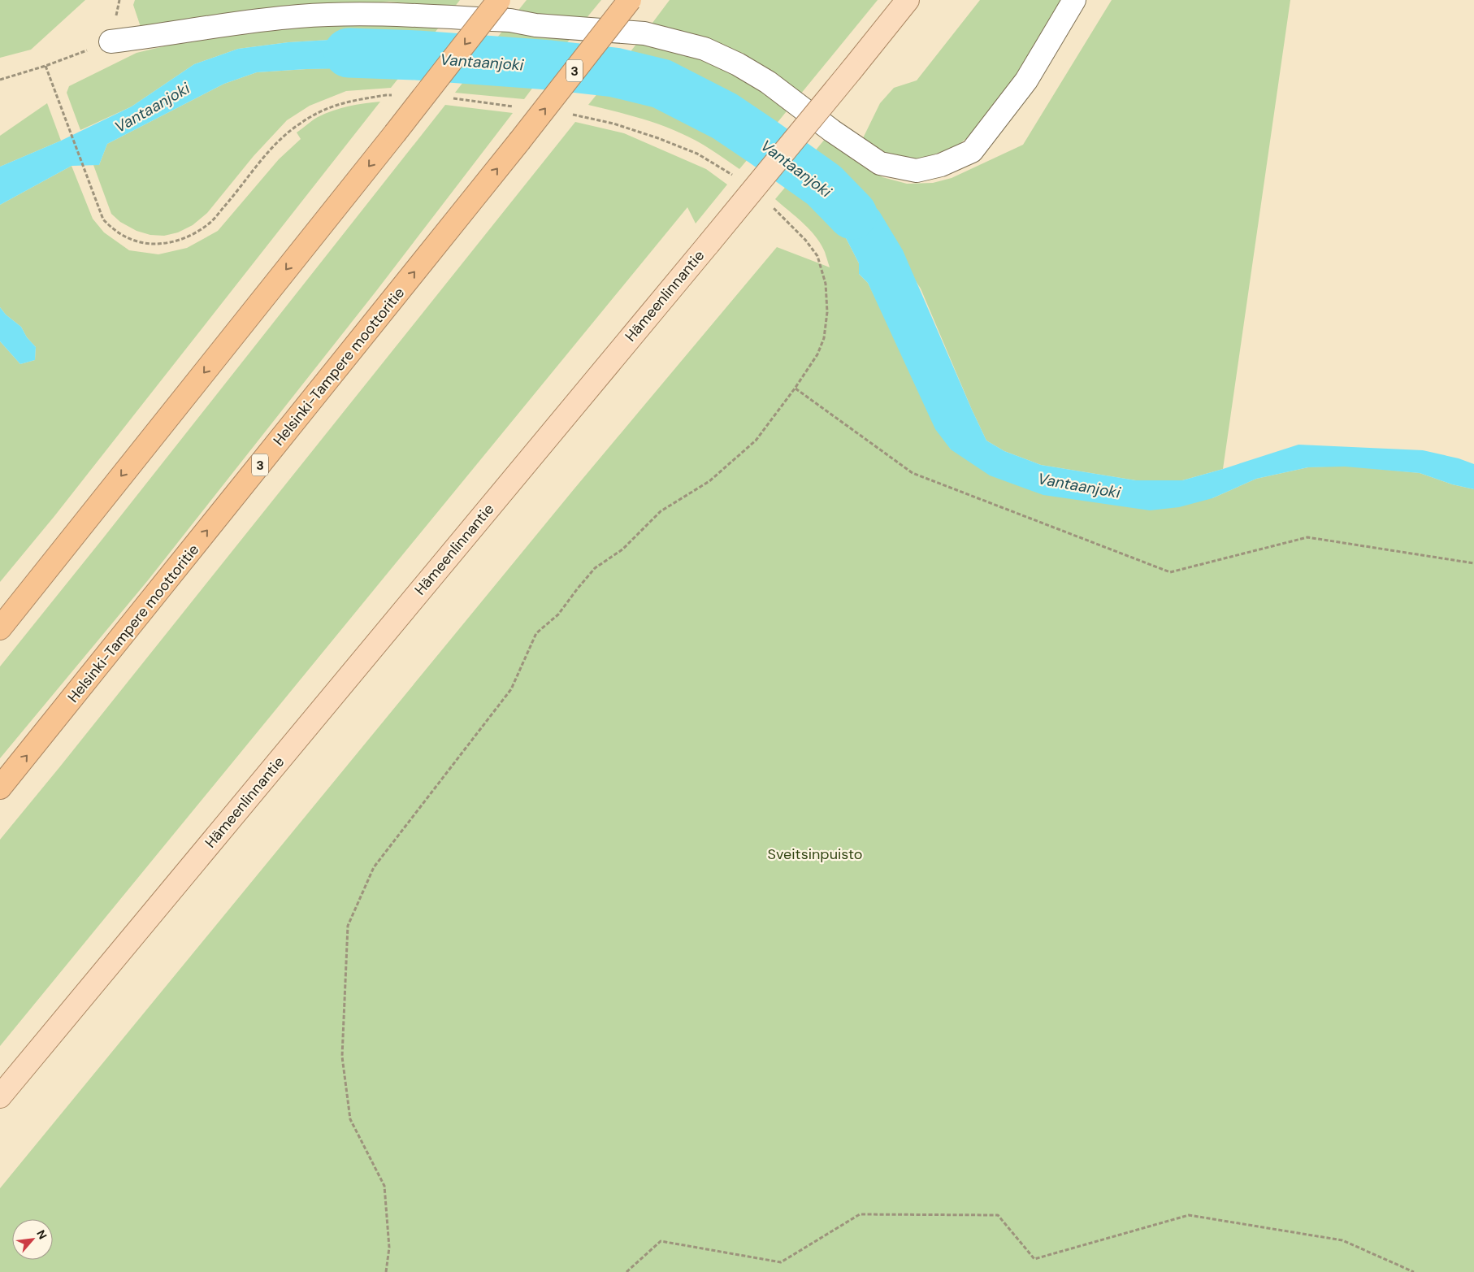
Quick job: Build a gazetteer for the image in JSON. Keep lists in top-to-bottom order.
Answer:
{
  "streets": {
    "highway": ["3", "Helsinki-Tampere moottoritie"],
    "main road": ["Hämeenlinnantie"]
  },
  "water": ["Vantaanjoki"],
  "parks": ["Sveitsinpuisto"],
  "north": "top right"
}
